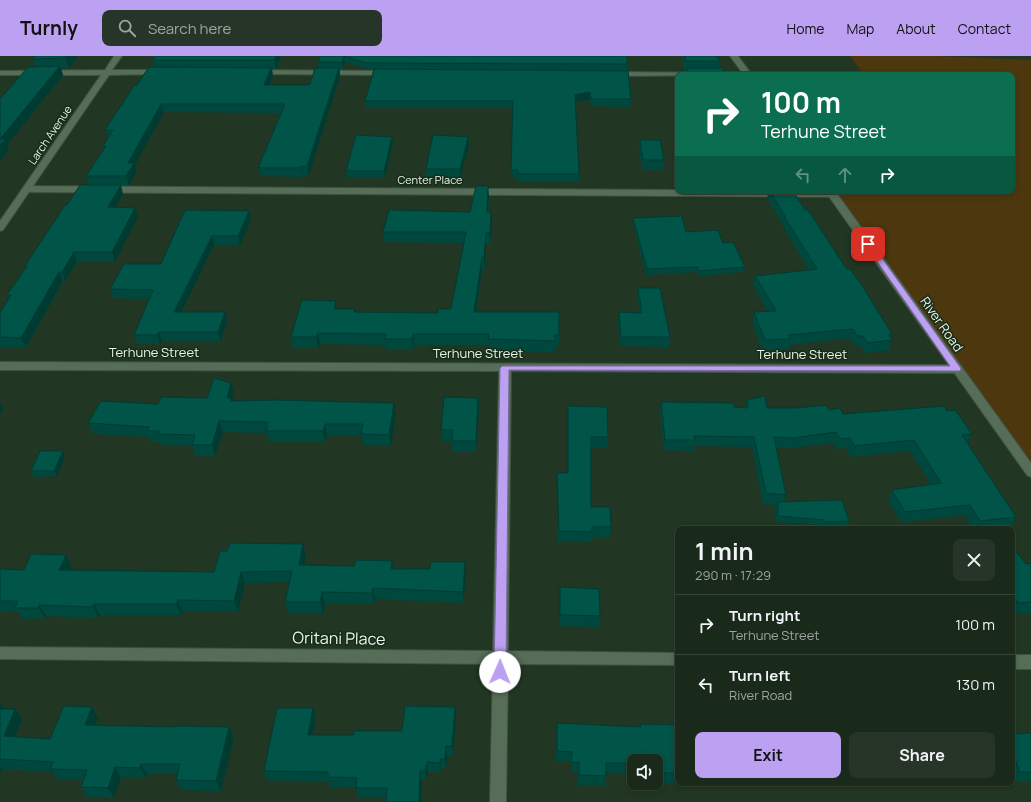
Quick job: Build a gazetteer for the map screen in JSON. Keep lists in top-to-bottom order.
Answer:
{
  "streets": {
    "street": [
      "Larch Avenue",
      "Center Place",
      "River Road",
      "Terhune Street",
      "Oritani Place"
    ]
  },
  "crossings": [
    ["Larch Avenue", "Center Place"],
    ["River Road", "Terhune Street"]
  ],
  "page": {
    "header": "Turnly",
    "search": "Search here",
    "nav": [
      "Home",
      "Map",
      "About",
      "Contact"
    ],
    "turn": ["100 m", "Terhune Street"],
    "heading": ["1 min", "290 m · 17:29"],
    "list": [
      {
        "name": "Turn right",
        "note": "Terhune Street",
        "value": "100 m"
      },
      {
        "name": "Turn left",
        "note": "River Road",
        "value": "130 m"
      }
    ],
    "buttons": ["Exit", "Share"]
  }
}
